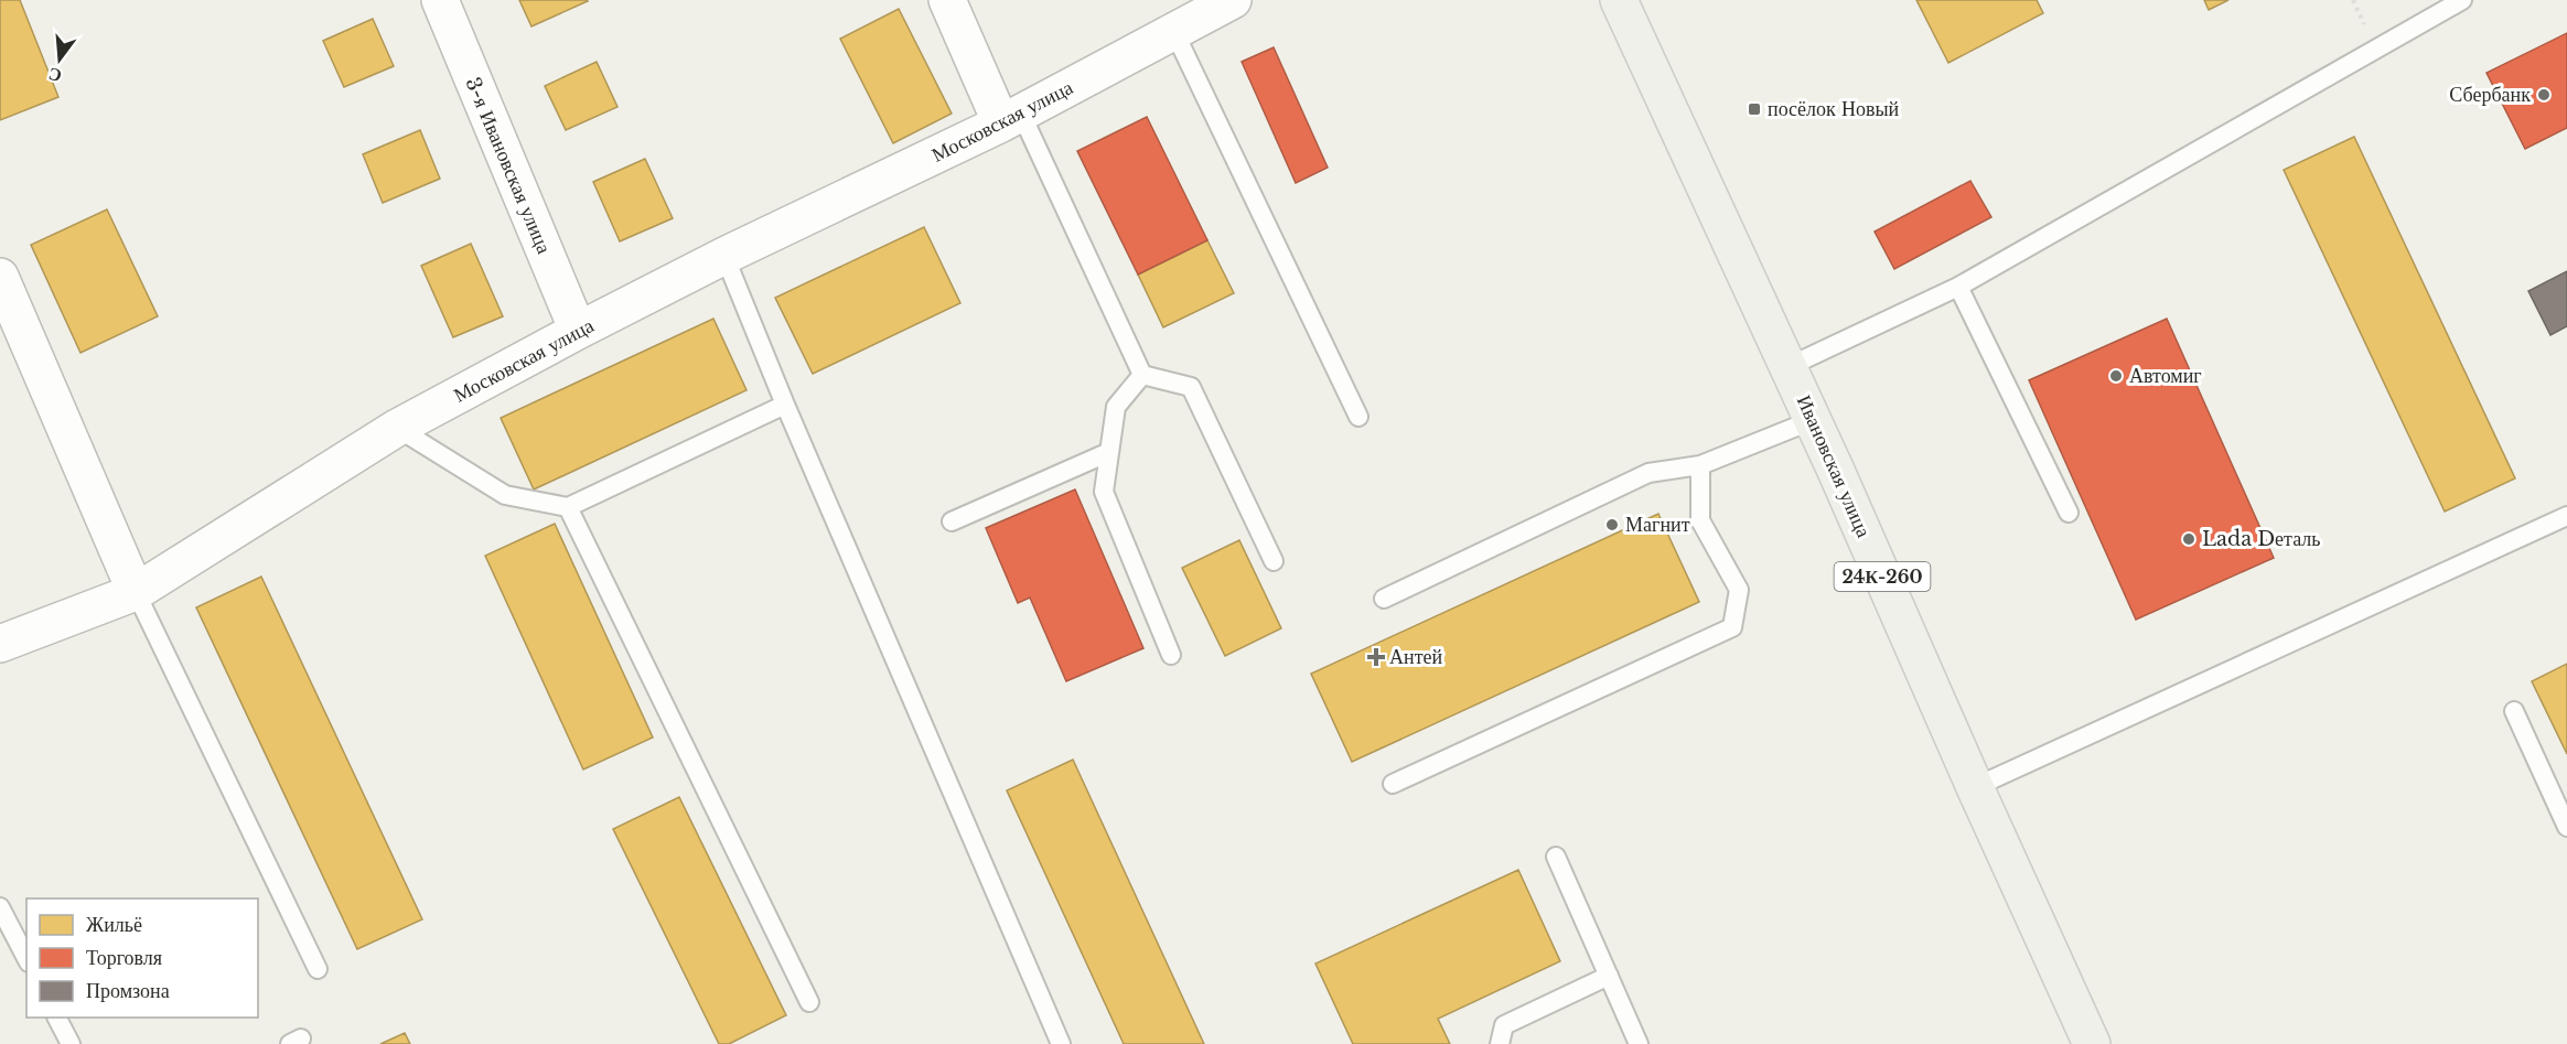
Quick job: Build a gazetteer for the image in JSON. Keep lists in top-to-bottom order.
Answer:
{
  "streets": {
    "main road": ["Ивановская улица", "24К-260"],
    "street": ["Московская улица", "3-я Ивановская улица"]
  },
  "crossings": [
    ["Московская улица", "3-я Ивановская улица"]
  ],
  "places": {
    "other": [
      "Сбербанк",
      "Автомиг",
      "Магнит",
      "Lada Dеталь"
    ],
    "transit": ["посёлок Новый"],
    "health": ["Антей"]
  },
  "legend": ["Жильё", "Торговля", "Промзона"],
  "north": "bottom"
}
